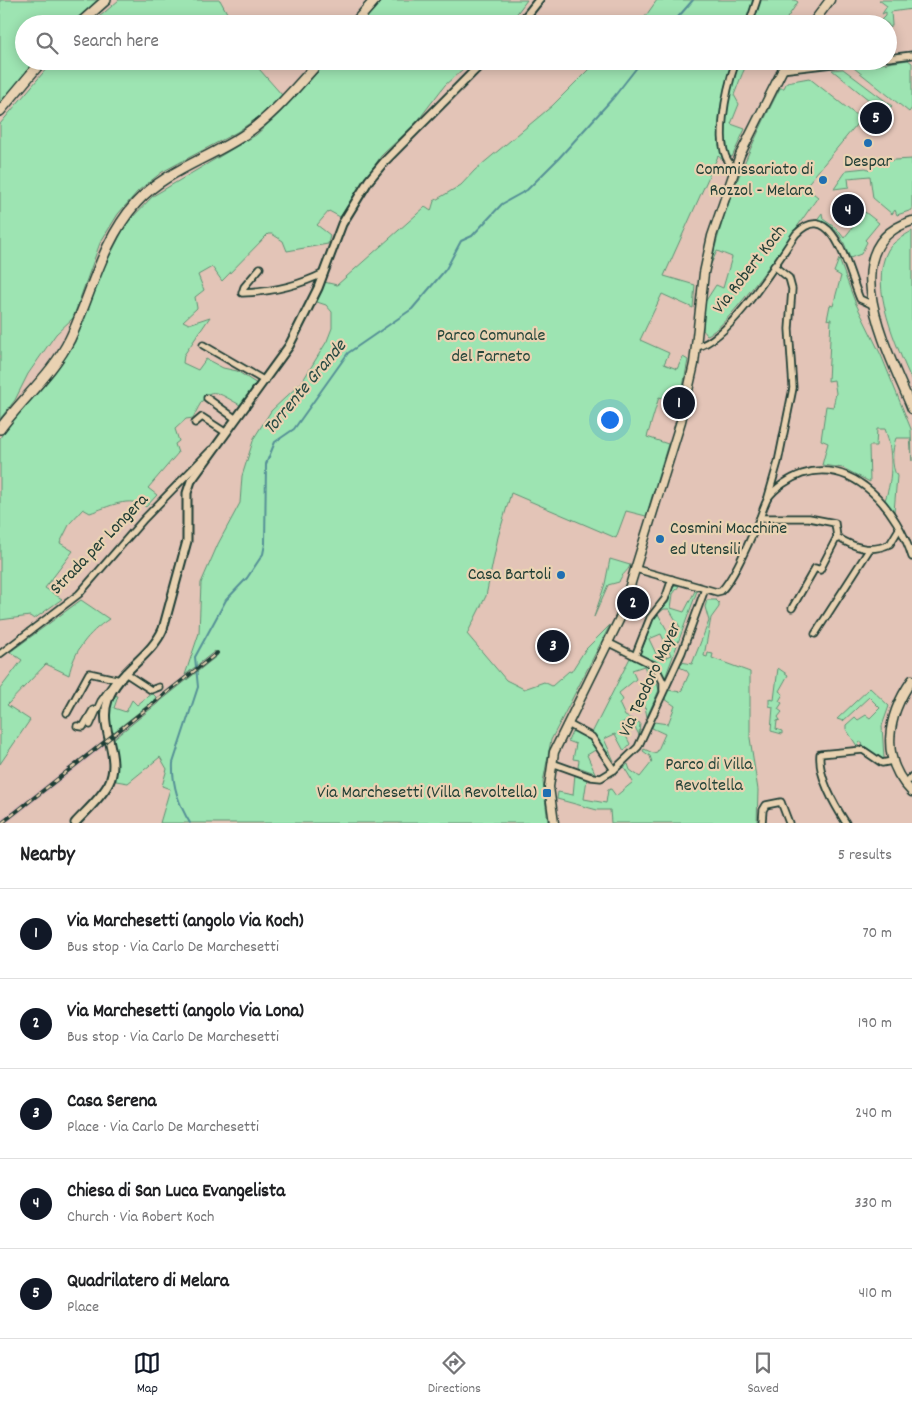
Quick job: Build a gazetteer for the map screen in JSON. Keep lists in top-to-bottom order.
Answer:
{
  "streets": {
    "street": ["Via Robert Koch", "Strada per Longera", "Via Teodoro Mayer"]
  },
  "water": ["Torrente Grande"],
  "parks": ["Parco Comunale del Farneto", "Parco di Villa Revoltella"],
  "places": {
    "other": [
      "Despar",
      "Commissariato di Rozzol - Melara",
      "Cosmini Macchine ed Utensili",
      "Casa Bartoli"
    ],
    "transit": ["Via Marchesetti (Villa Revoltella)"]
  },
  "page": {
    "search": "Search here",
    "pins": [
      "5",
      "4",
      "1",
      "2",
      "3"
    ],
    "heading": ["Nearby", "5 results"],
    "list": [
      {
        "mark": "1",
        "name": "Via Marchesetti (angolo Via Koch)",
        "note": "Bus stop · Via Carlo De Marchesetti",
        "value": "70 m"
      },
      {
        "mark": "2",
        "name": "Via Marchesetti (angolo Via Lona)",
        "note": "Bus stop · Via Carlo De Marchesetti",
        "value": "190 m"
      },
      {
        "mark": "3",
        "name": "Casa Serena",
        "note": "Place · Via Carlo De Marchesetti",
        "value": "240 m"
      },
      {
        "mark": "4",
        "name": "Chiesa di San Luca Evangelista",
        "note": "Church · Via Robert Koch",
        "value": "330 m"
      },
      {
        "mark": "5",
        "name": "Quadrilatero di Melara",
        "note": "Place",
        "value": "410 m"
      }
    ],
    "nav": ["Map", "Directions", "Saved"]
  }
}
